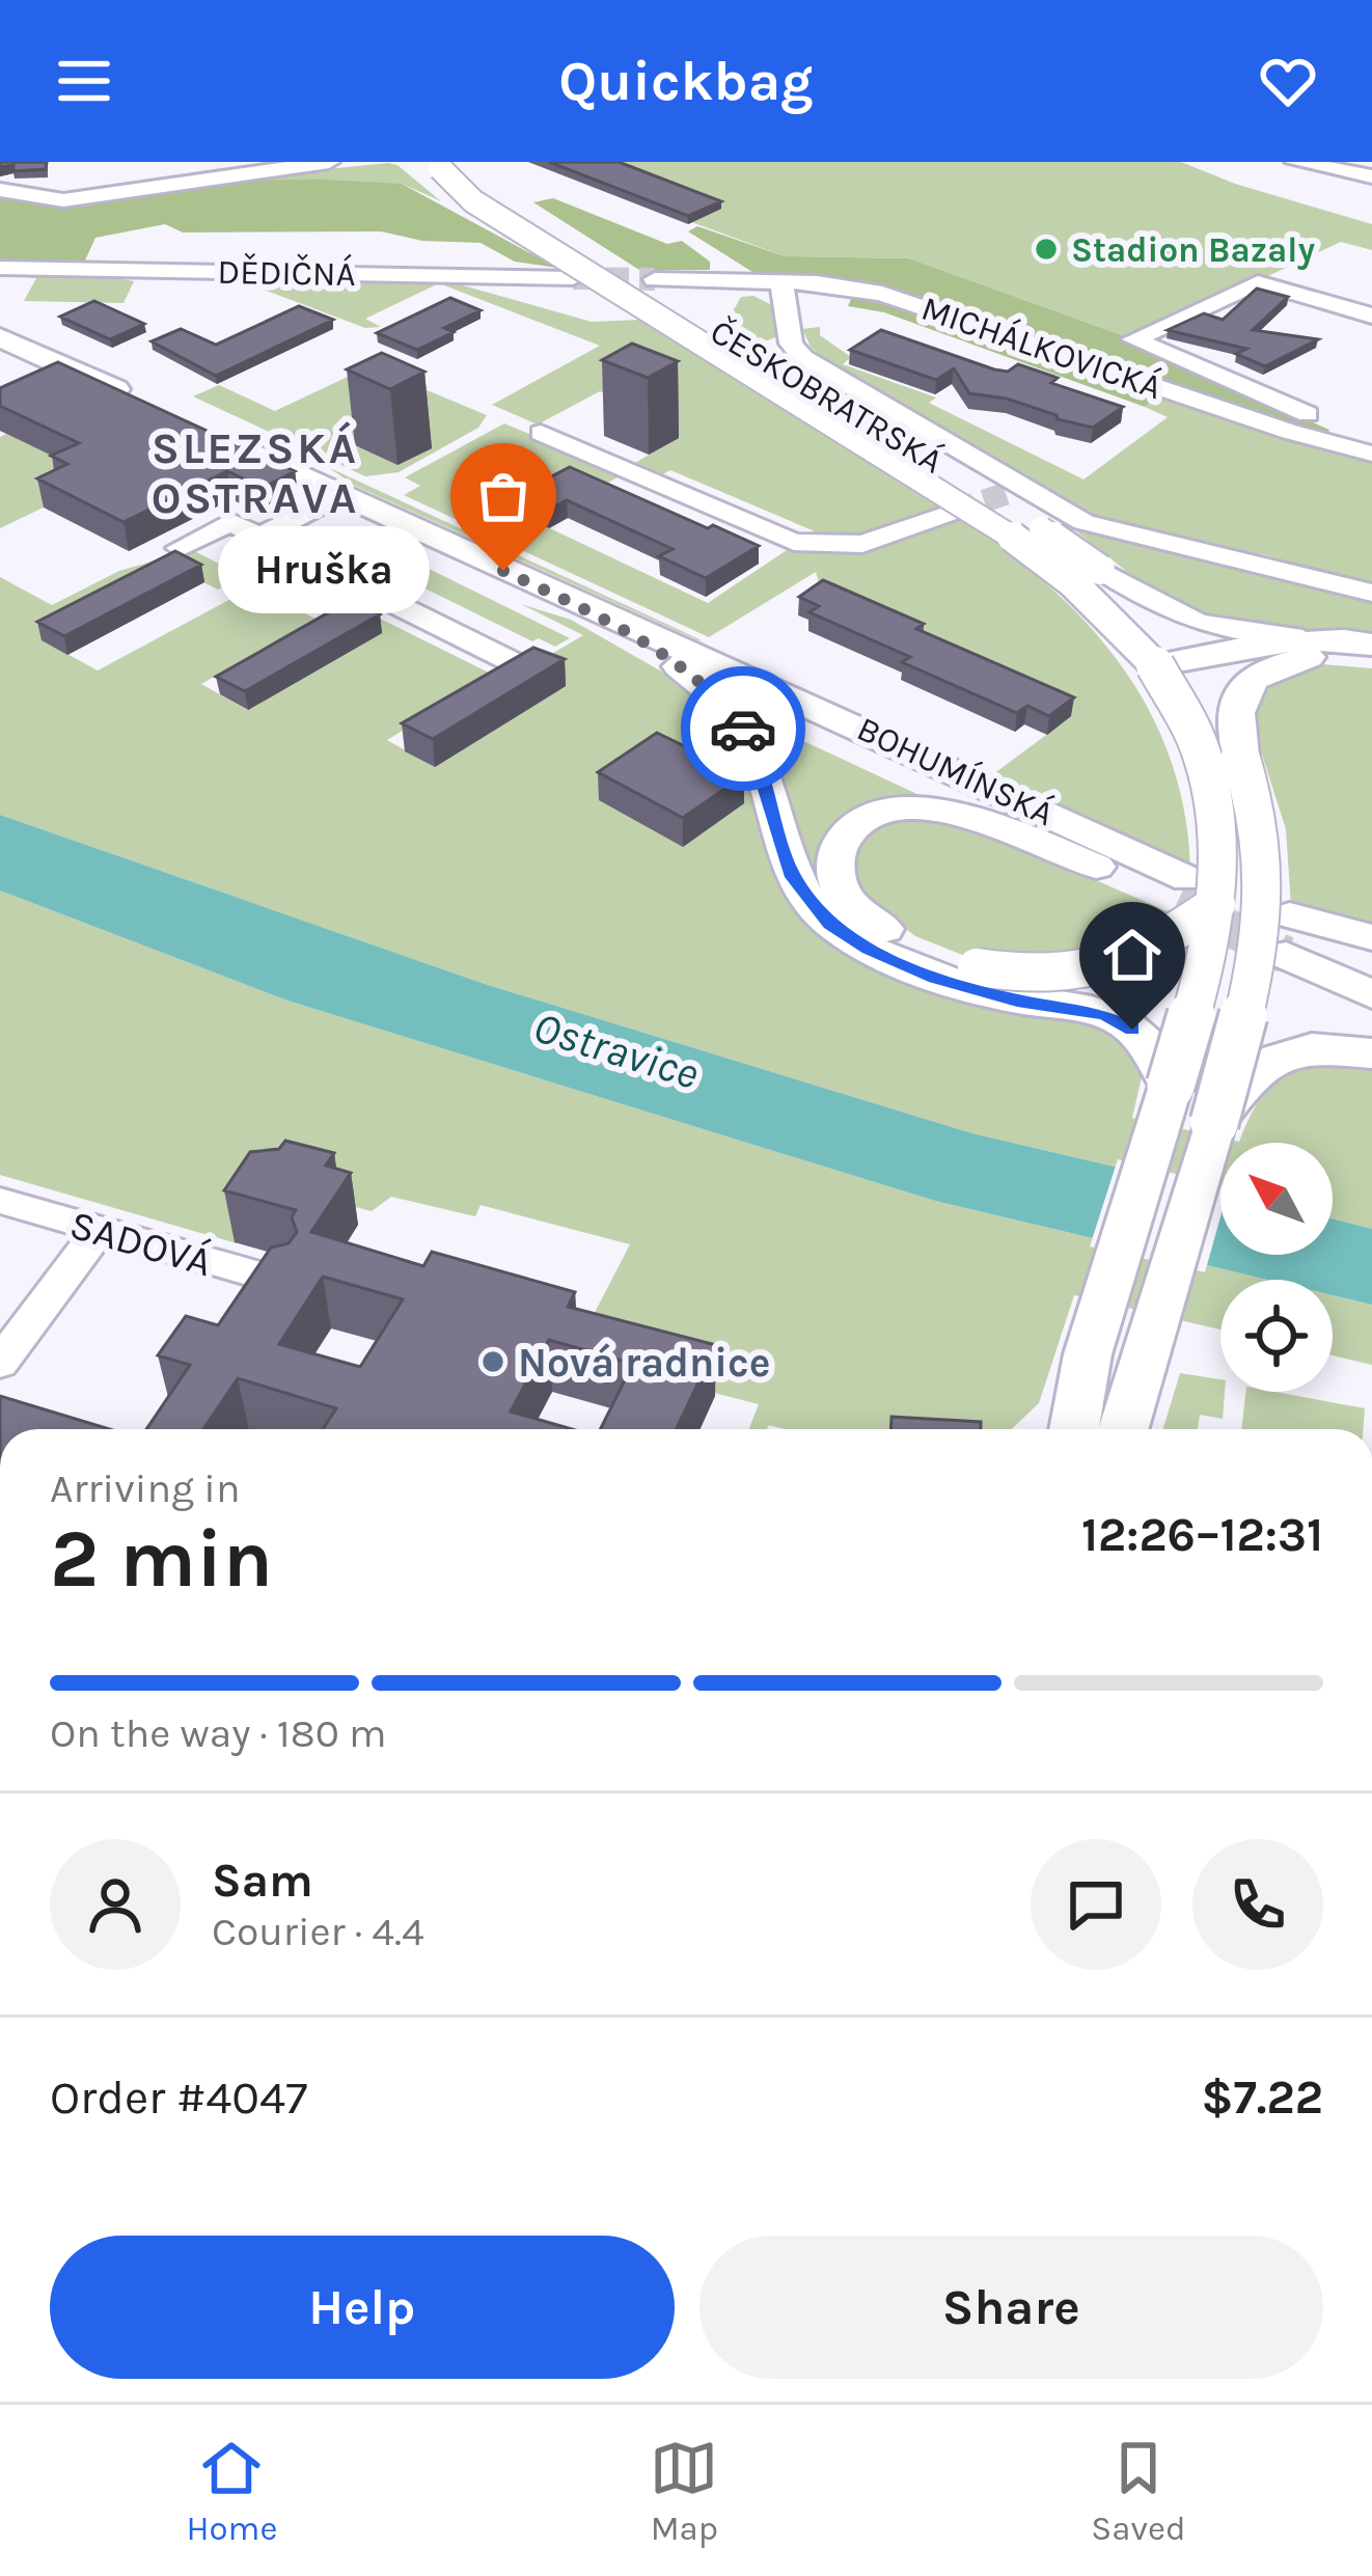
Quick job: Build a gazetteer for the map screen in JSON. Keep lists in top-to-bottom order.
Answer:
{
  "streets": {
    "main road": ["ČESKOBRATRSKÁ", "BOHUMÍNSKÁ"],
    "street": ["DĚDIČNÁ", "MICHÁLKOVICKÁ", "SADOVÁ"]
  },
  "crossings": [
    ["ČESKOBRATRSKÁ", "BOHUMÍNSKÁ"]
  ],
  "districts": ["SLEZSKÁ OSTRAVA"],
  "water": ["Ostravice"],
  "places": ["Stadion Bazaly", "Hruška", "Nová radnice"],
  "north": "top left",
  "page": {
    "header": "Quickbag",
    "bubble": "Hruška",
    "heading": ["2 min", "Arriving in", "12:26–12:31"],
    "panel": [
      "Sam",
      "Courier · 4.4",
      "Order #4047",
      "$7.22"
    ],
    "bar": "On the way · 180 m",
    "buttons": ["Help", "Share"],
    "tabs": ["Home", "Map", "Saved"]
  }
}
